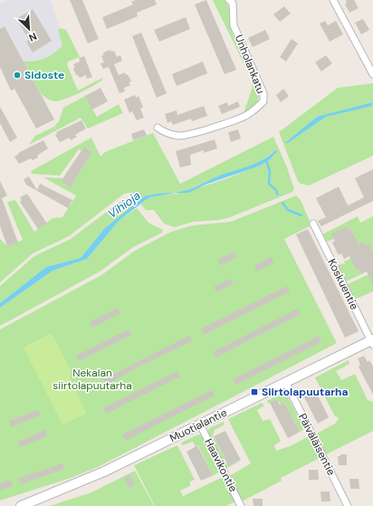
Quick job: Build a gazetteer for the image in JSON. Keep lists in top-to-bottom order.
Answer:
{
  "streets": {
    "street": [
      "Unholankatu",
      "Koskuentie",
      "Muotialantie",
      "Päiväläisentie",
      "Haavikontie"
    ]
  },
  "crossings": [
    ["Koskuentie", "Muotialantie"],
    ["Muotialantie", "Päiväläisentie"],
    ["Muotialantie", "Haavikontie"]
  ],
  "water": ["Vihioja"],
  "parks": ["Nekalan siirtolapuutarha"],
  "places": {
    "other": ["Sidoste"],
    "transit": ["Siirtolapuutarha"]
  },
  "north": "bottom right"
}
